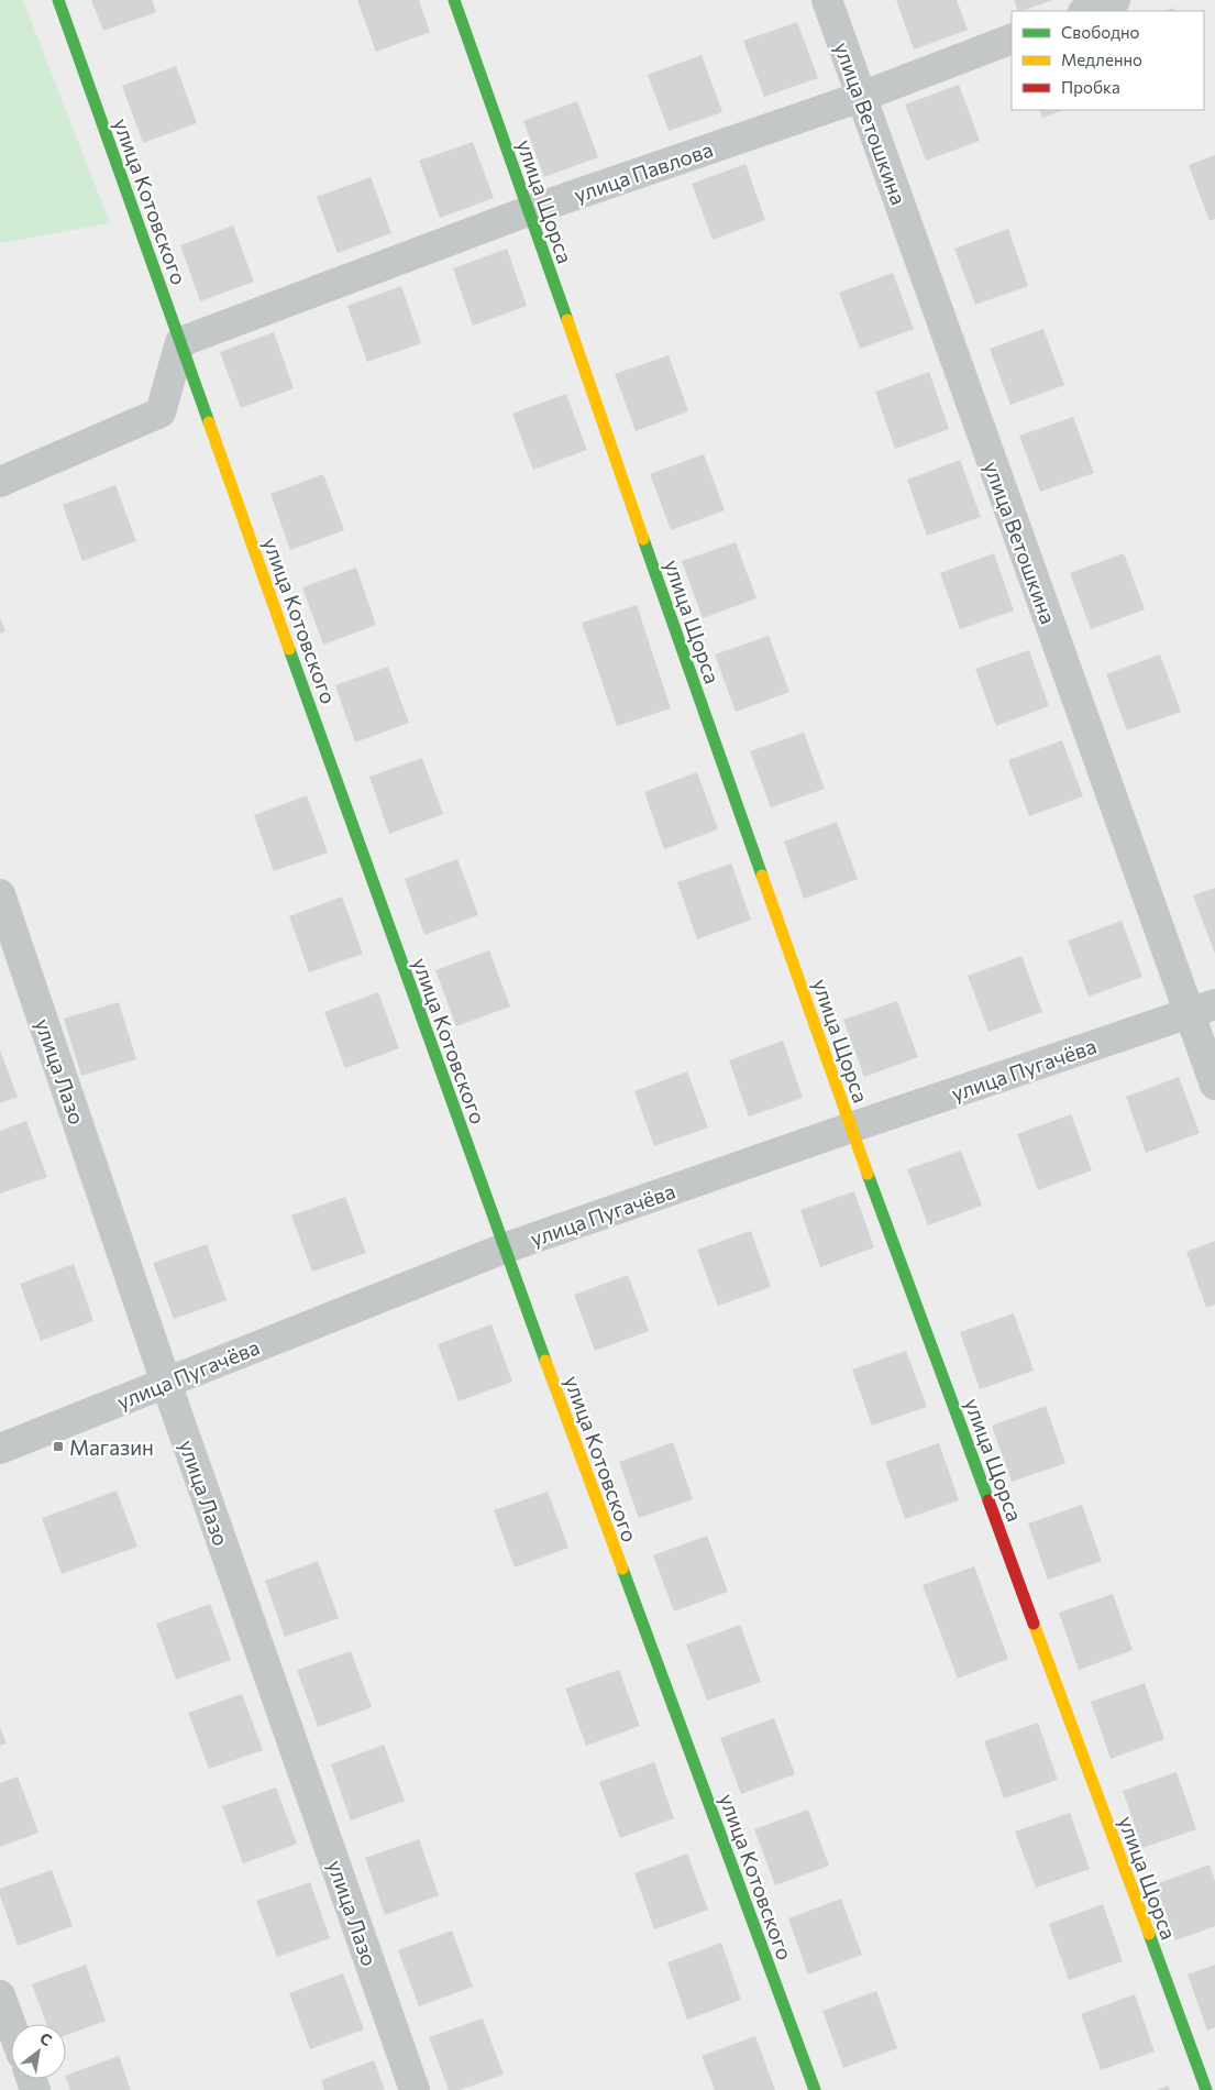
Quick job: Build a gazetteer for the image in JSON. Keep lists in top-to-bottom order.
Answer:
{
  "streets": {
    "street": [
      "улица Ветошкина",
      "улица Павлова",
      "улица Котовского",
      "улица Щорса",
      "улица Пугачёва",
      "улица Лазо"
    ]
  },
  "crossings": [
    ["улица Ветошкина", "улица Павлова"],
    ["улица Ветошкина", "улица Пугачёва"],
    ["улица Павлова", "улица Котовского"],
    ["улица Павлова", "улица Щорса"],
    ["улица Котовского", "улица Пугачёва"],
    ["улица Щорса", "улица Пугачёва"],
    ["улица Пугачёва", "улица Лазо"]
  ],
  "places": {
    "transit": ["Магазин"]
  },
  "legend": ["Свободно", "Медленно", "Пробка"],
  "north": "top right"
}
